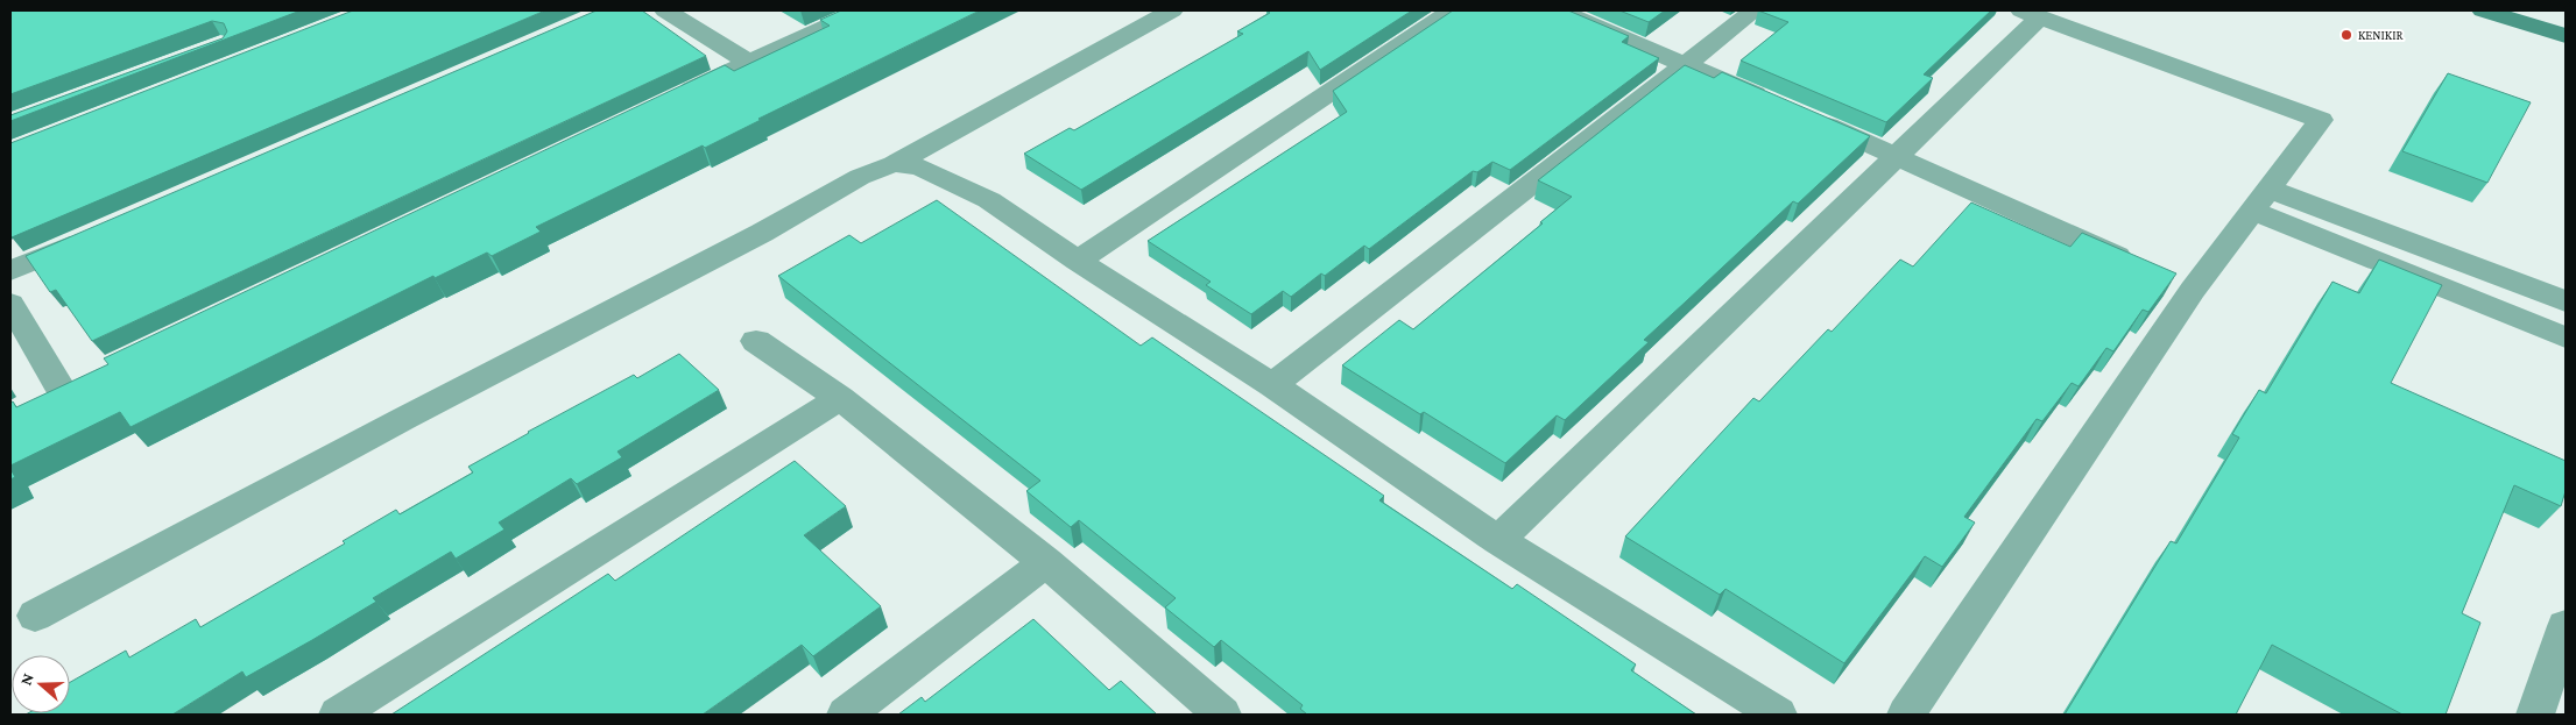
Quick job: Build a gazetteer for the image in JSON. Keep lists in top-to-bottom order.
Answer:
{
  "places": ["KENIKIR"],
  "north": "left"
}
